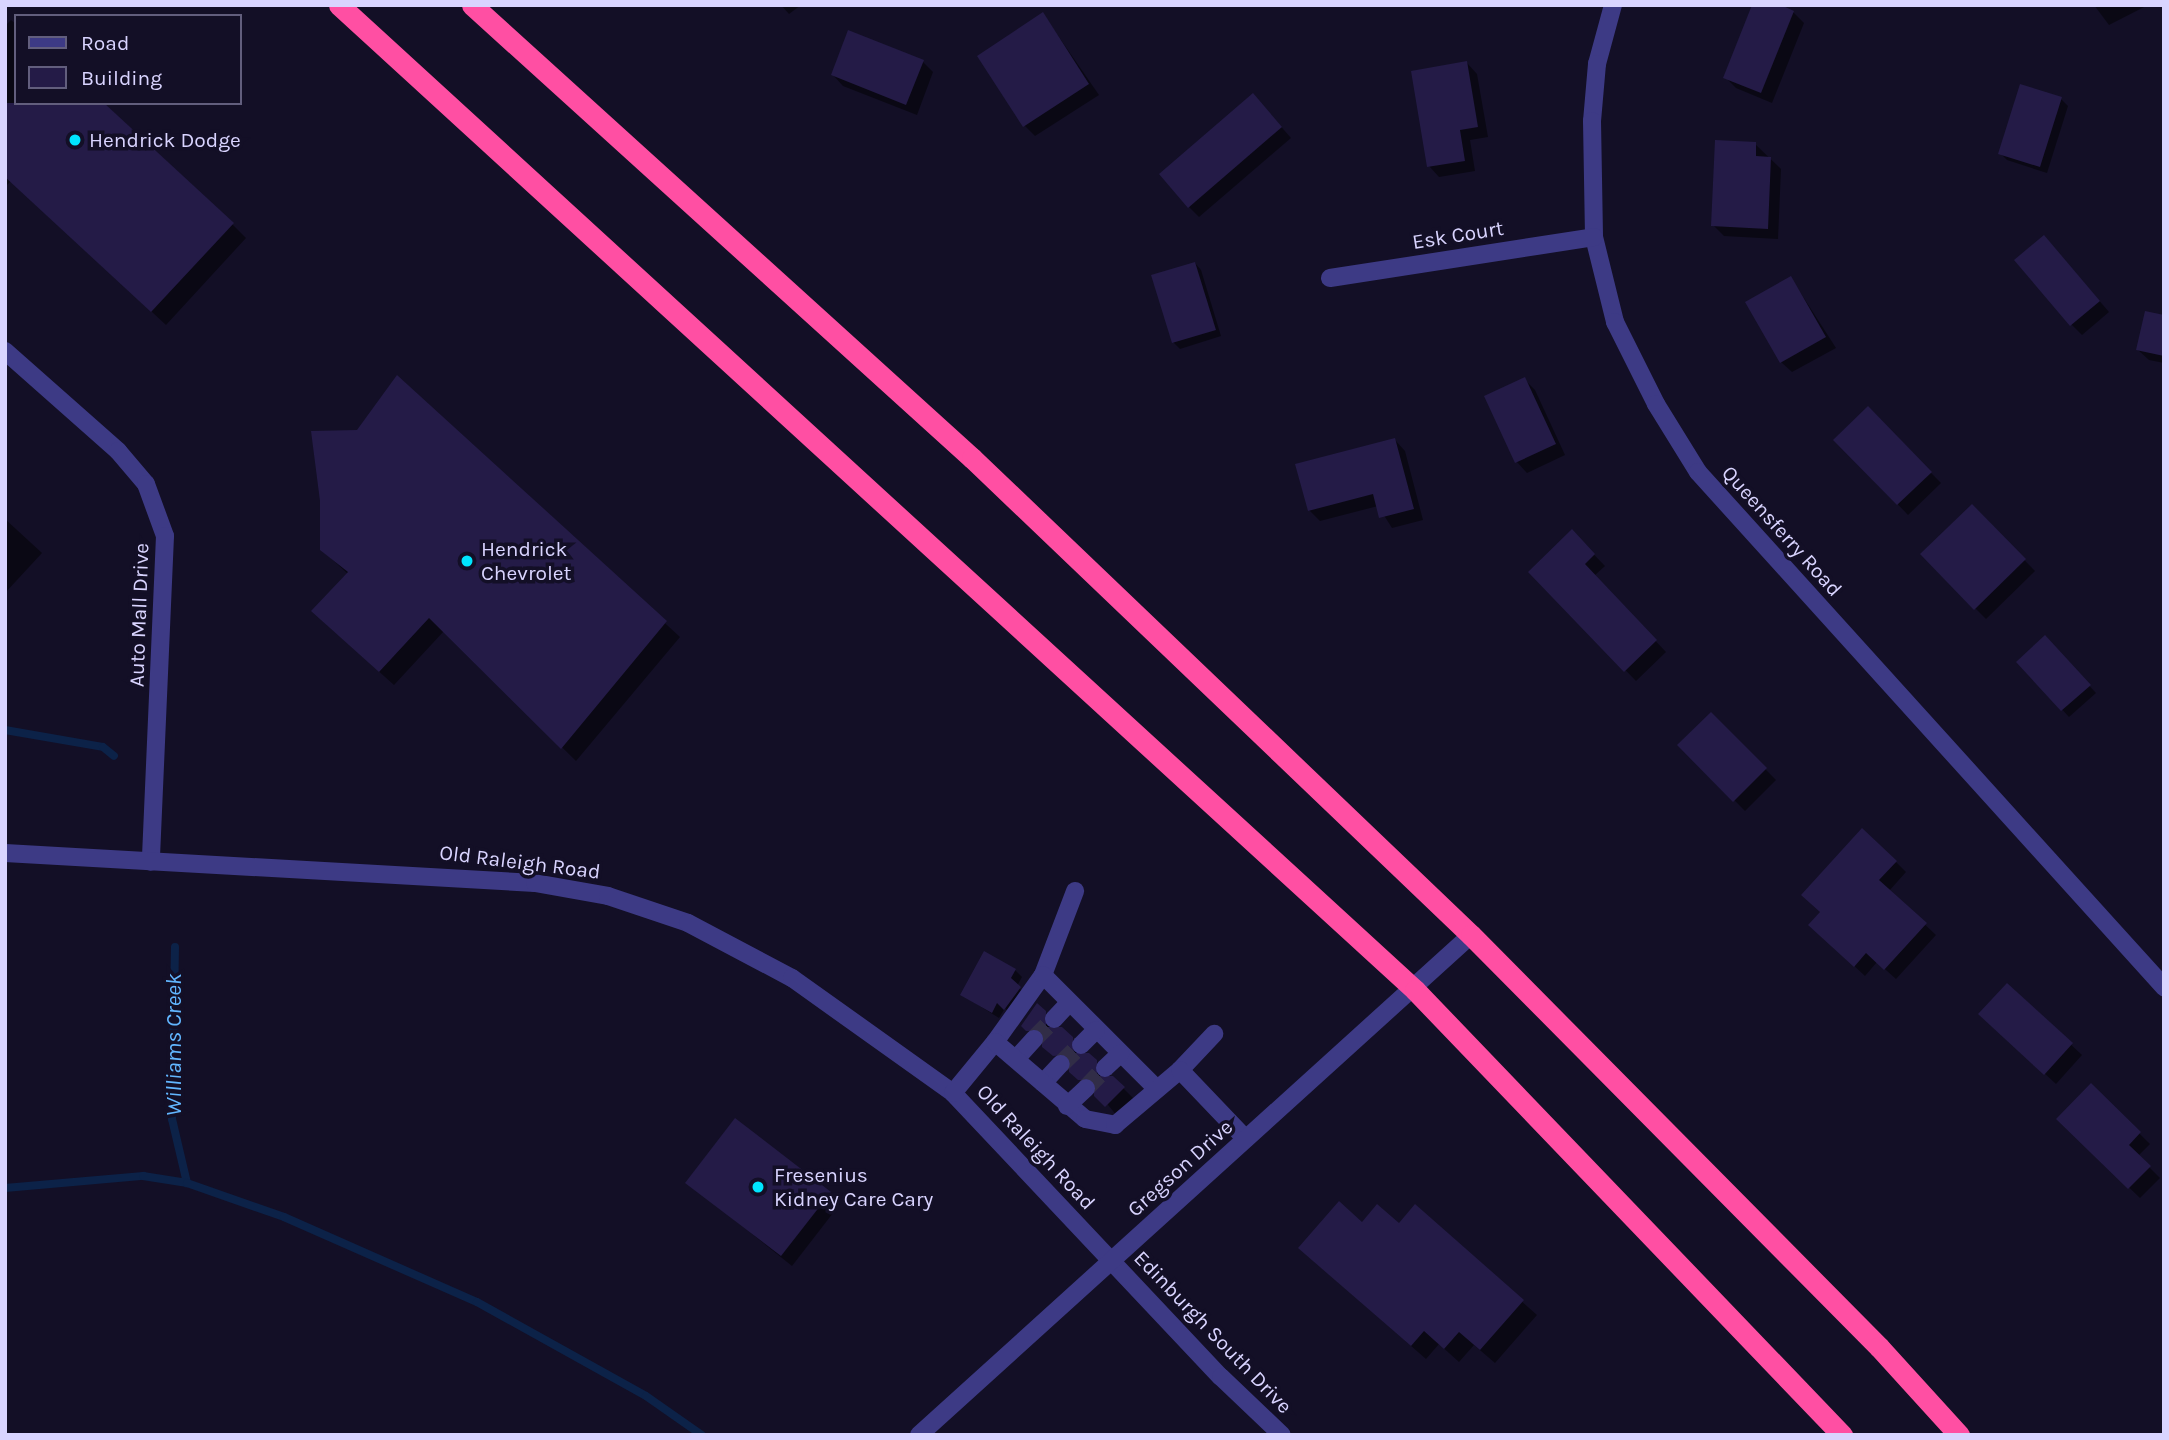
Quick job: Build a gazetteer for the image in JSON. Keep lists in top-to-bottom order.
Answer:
{
  "streets": {
    "street": [
      "Esk Court",
      "Queensferry Road",
      "Auto Mall Drive",
      "Old Raleigh Road",
      "Gregson Drive",
      "Edinburgh South Drive"
    ]
  },
  "crossings": [
    ["Esk Court", "Queensferry Road"],
    ["Auto Mall Drive", "Old Raleigh Road"],
    ["Old Raleigh Road", "Gregson Drive"],
    ["Old Raleigh Road", "Edinburgh South Drive"],
    ["Gregson Drive", "Edinburgh South Drive"]
  ],
  "water": ["Williams Creek"],
  "places": ["Hendrick Dodge", "Hendrick Chevrolet", "Fresenius Kidney Care Cary"],
  "legend": ["Road", "Building"]
}
